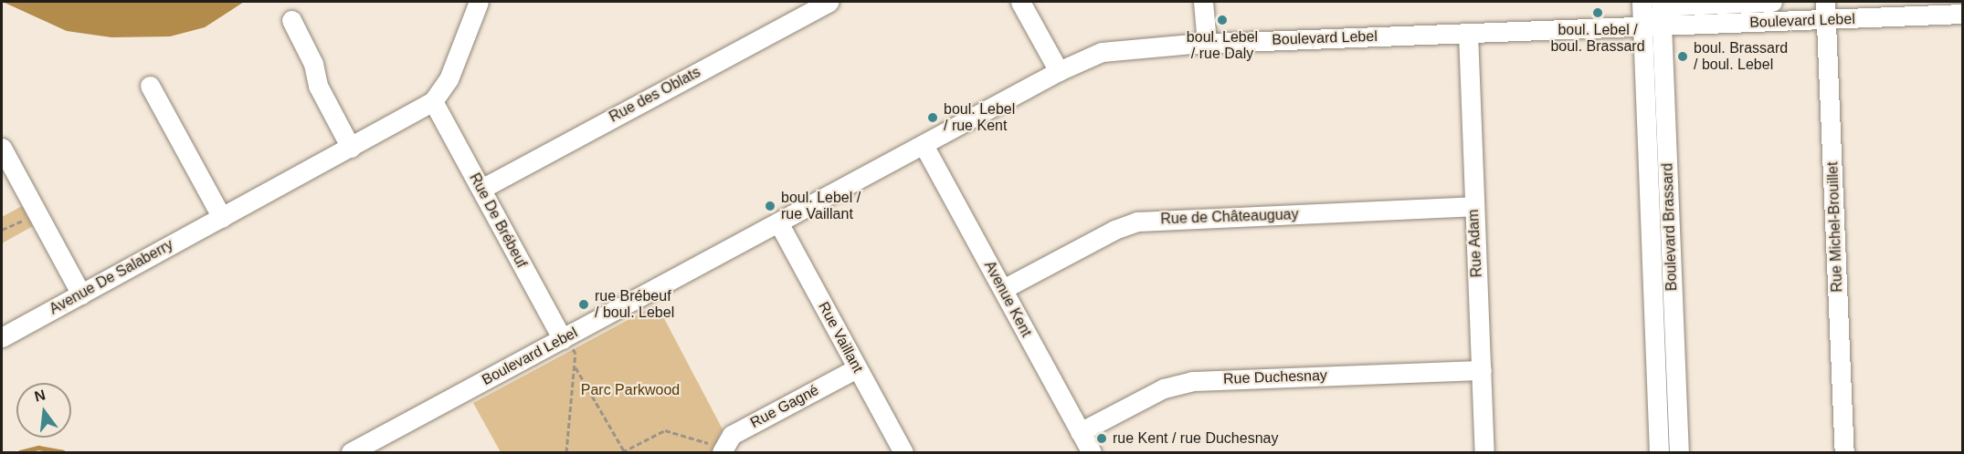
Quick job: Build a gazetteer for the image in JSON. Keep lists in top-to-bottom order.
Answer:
{
  "streets": {
    "street": [
      "Boulevard Lebel",
      "Rue des Oblats",
      "Rue de Châteauguay",
      "Rue De Brébeuf",
      "Boulevard Brassard",
      "Rue Michel-Brouillet",
      "Rue Adam",
      "Avenue De Salaberry",
      "Avenue Kent",
      "Rue Vaillant",
      "Rue Duchesnay",
      "Rue Gagné"
    ]
  },
  "crossings": [
    ["Boulevard Lebel", "Rue De Brébeuf"],
    ["Boulevard Lebel", "Boulevard Brassard"],
    ["Boulevard Lebel", "Rue Michel-Brouillet"],
    ["Boulevard Lebel", "Rue Adam"],
    ["Boulevard Lebel", "Avenue Kent"],
    ["Boulevard Lebel", "Rue Vaillant"],
    ["Rue des Oblats", "Rue De Brébeuf"],
    ["Rue de Châteauguay", "Rue Adam"],
    ["Rue de Châteauguay", "Avenue Kent"],
    ["Rue De Brébeuf", "Avenue De Salaberry"],
    ["Rue Adam", "Rue Duchesnay"],
    ["Avenue Kent", "Rue Duchesnay"],
    ["Rue Vaillant", "Rue Gagné"]
  ],
  "parks": ["Parc Parkwood"],
  "places": [
    "boul. Lebel / boul. Brassard",
    "boul. Lebel / rue Daly",
    "boul. Brassard / boul. Lebel",
    "boul. Lebel / rue Kent",
    "boul. Lebel / rue Vaillant",
    "rue Brébeuf / boul. Lebel",
    "rue Kent / rue Duchesnay"
  ],
  "north": "top"
}
